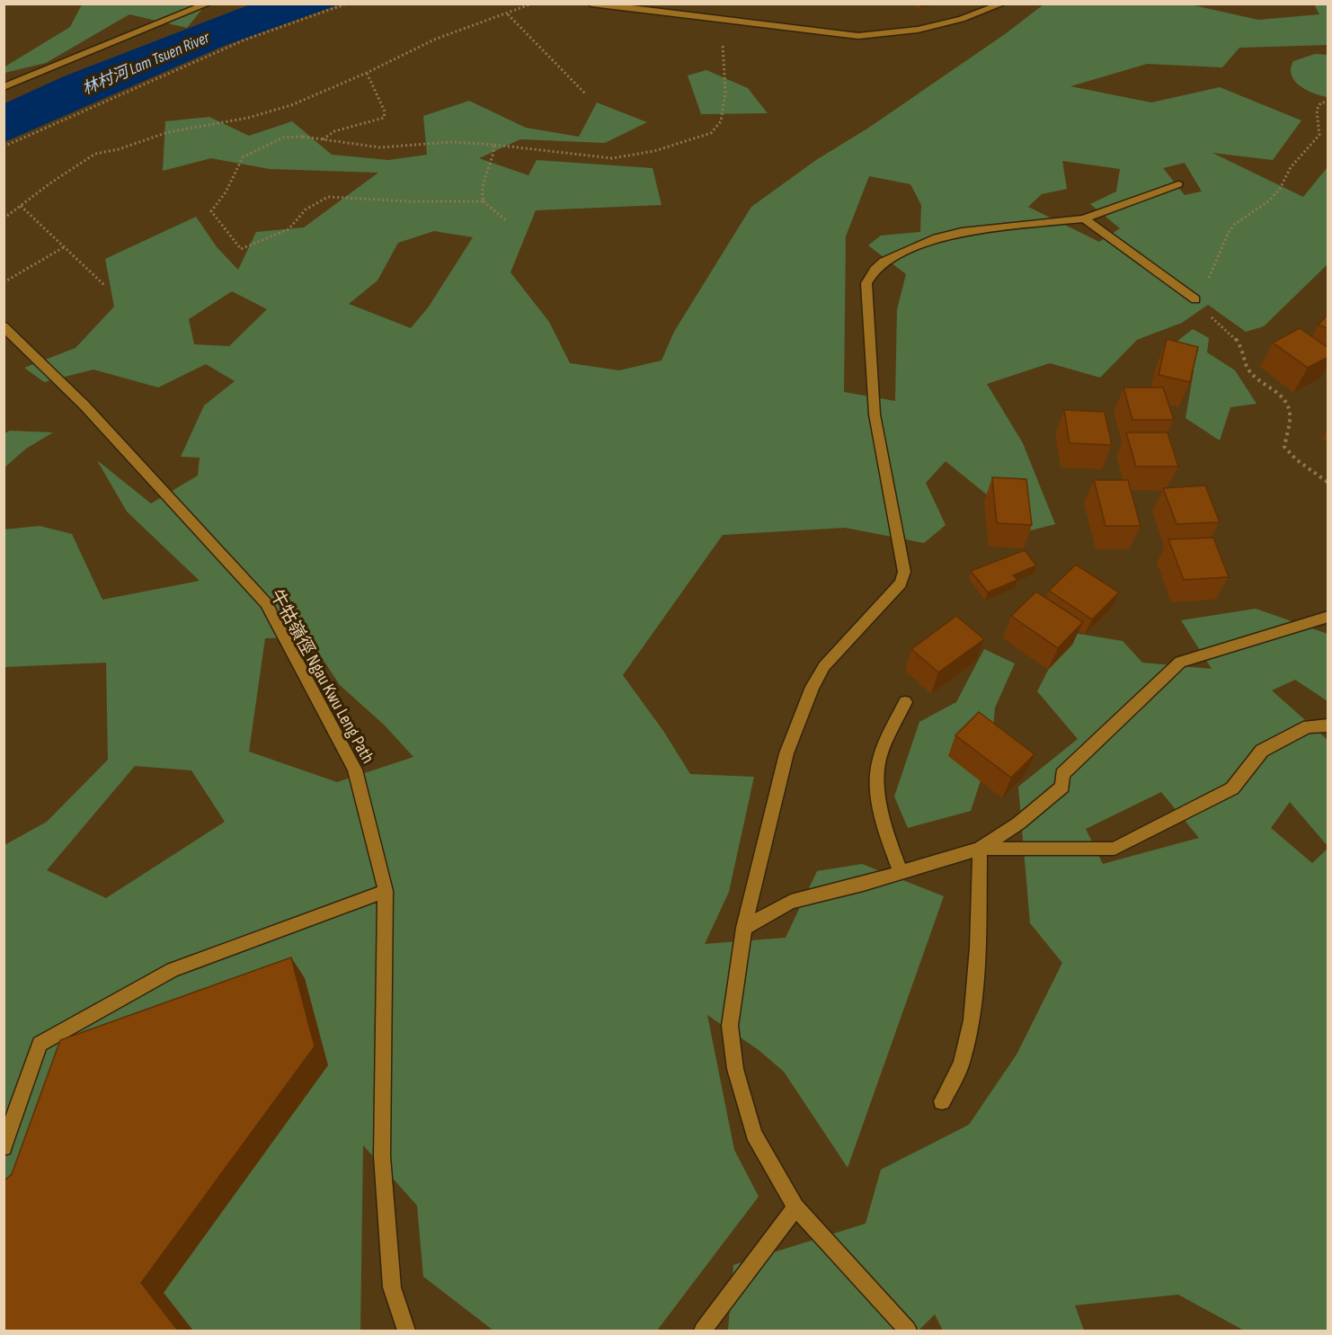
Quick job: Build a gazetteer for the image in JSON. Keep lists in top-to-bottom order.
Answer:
{
  "streets": {
    "street": ["牛牯嶺徑 Ngau Kwu Leng Path"]
  },
  "water": ["林村河 Lam Tsuen River"]
}
